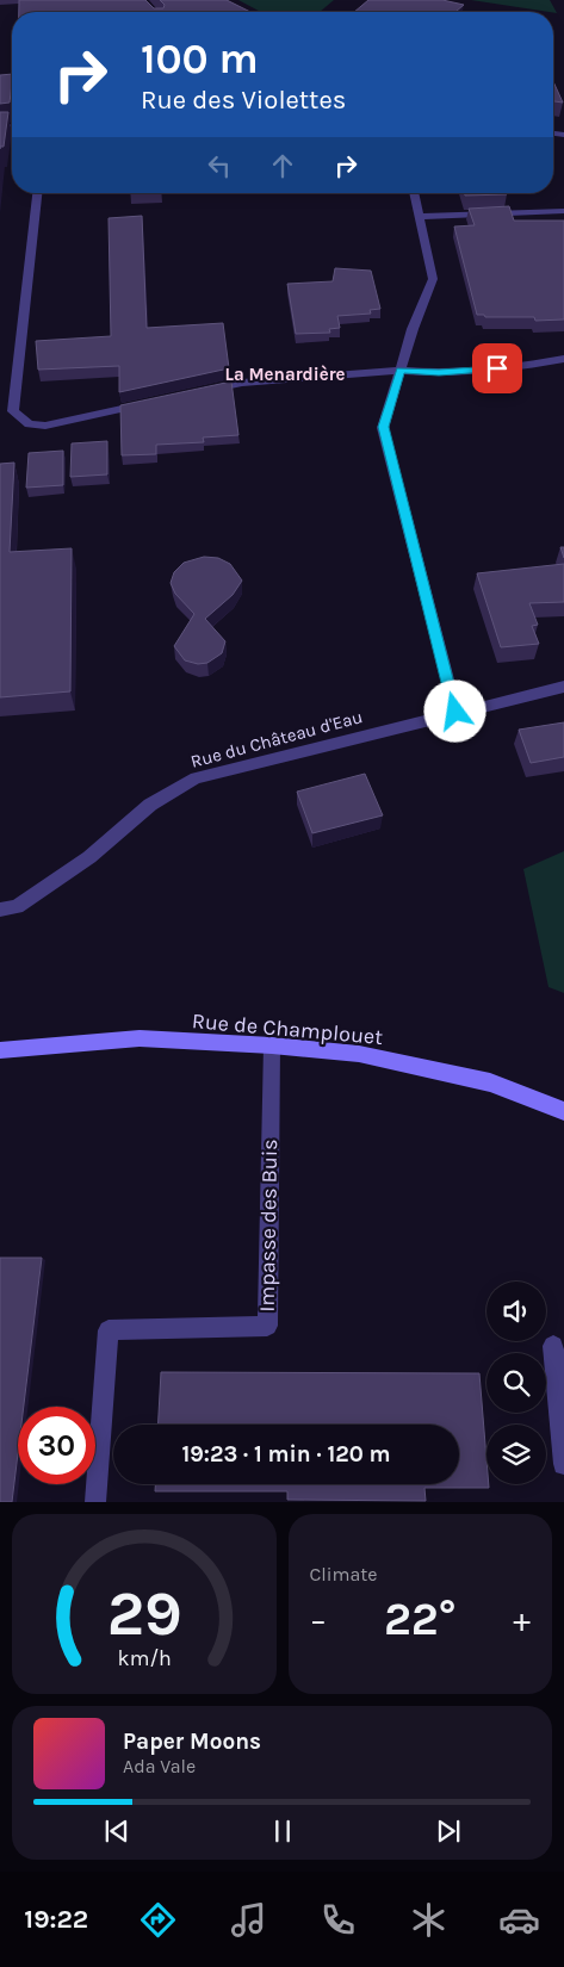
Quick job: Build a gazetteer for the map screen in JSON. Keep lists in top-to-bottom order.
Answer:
{
  "streets": {
    "street": ["Rue du Château d'Eau", "Rue de Champlouet", "Impasse des Buis"]
  },
  "crossings": [
    ["Rue de Champlouet", "Impasse des Buis"]
  ],
  "districts": ["La Menardière"],
  "page": {
    "turn": ["100 m", "Rue des Violettes"],
    "limit": "30",
    "trip": "19:23 · 1 min · 120 m",
    "tile": "Climate",
    "heat": ["−", "22°", "+"],
    "song": ["Paper Moons", "Ada Vale"],
    "tabs": "19:22",
    "gauge": ["29", "km/h"]
  }
}
